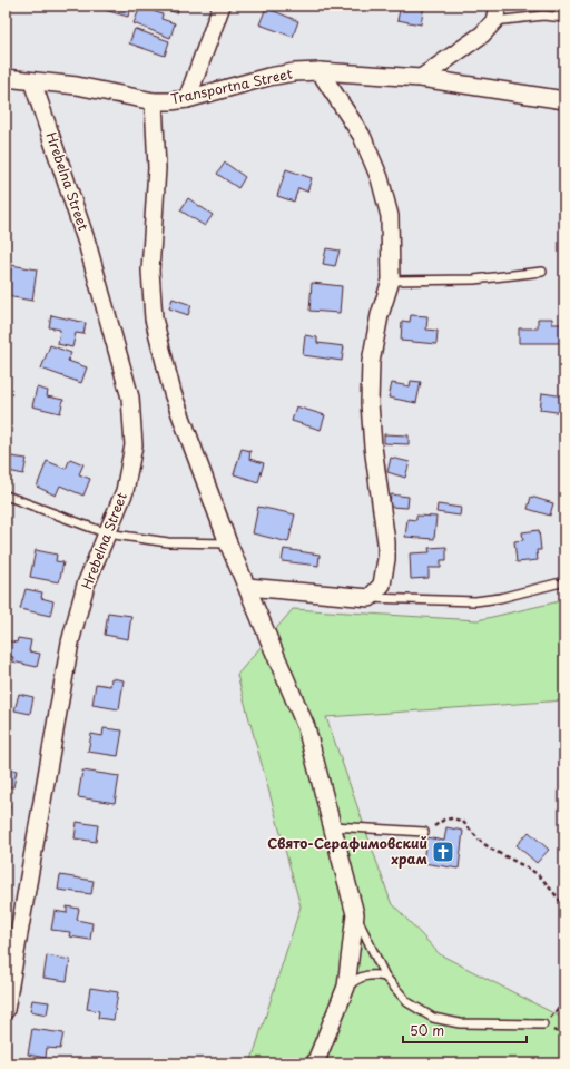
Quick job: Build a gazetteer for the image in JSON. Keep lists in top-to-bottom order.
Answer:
{
  "streets": {
    "street": ["Transportna Street", "Hrebelna Street"]
  },
  "crossings": [
    ["Transportna Street", "Hrebelna Street"]
  ],
  "places": {
    "church": ["Свято-Серафимовский храм"]
  },
  "scale_bar": "50 m"
}
